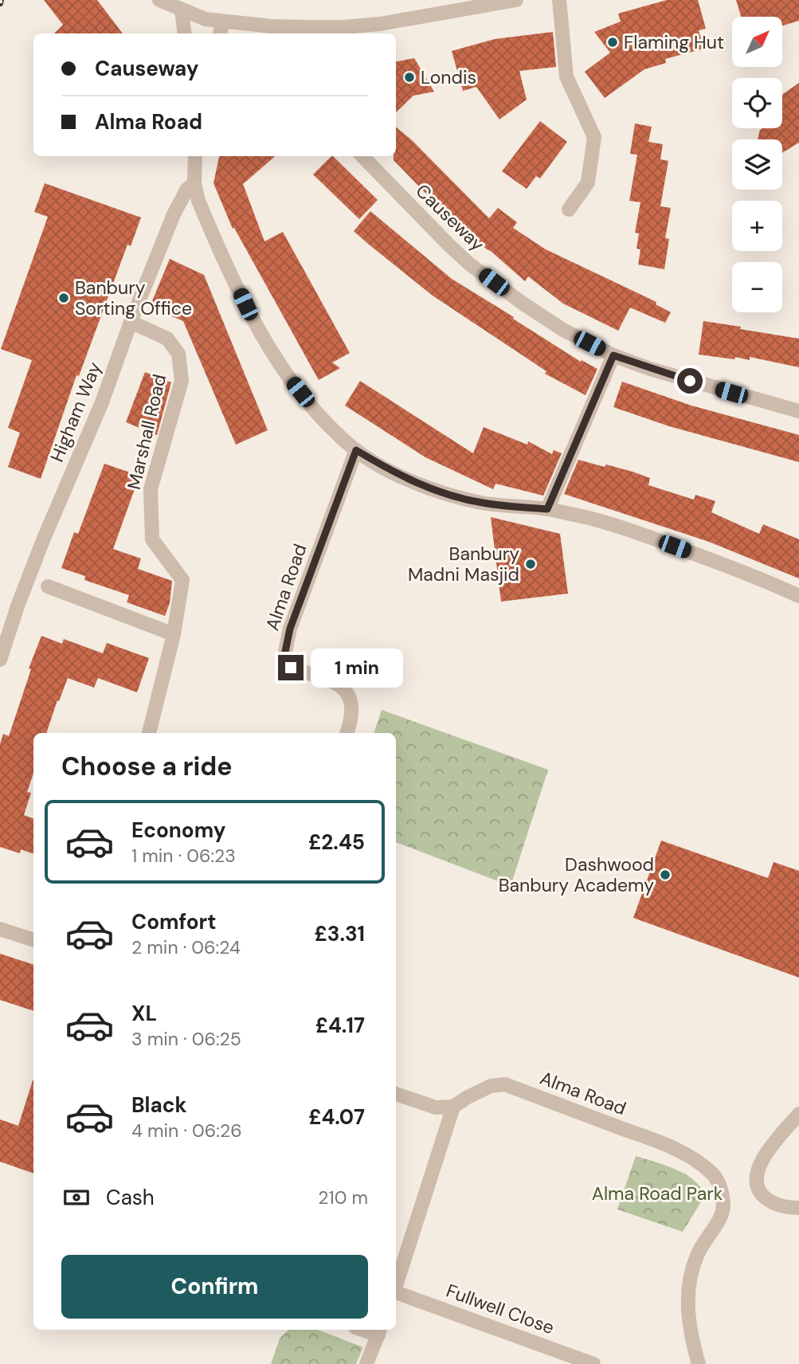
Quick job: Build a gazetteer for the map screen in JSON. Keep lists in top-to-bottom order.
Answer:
{
  "streets": {
    "street": [
      "Causeway",
      "Higham Way",
      "Marshall Road",
      "Alma Road",
      "Fullwell Close"
    ]
  },
  "crossings": [
    ["Higham Way", "Marshall Road"]
  ],
  "parks": ["Alma Road Park"],
  "places": [
    "Flaming Hut",
    "Londis",
    "Banbury Sorting Office",
    "Banbury Madni Masjid",
    "Dashwood Banbury Academy"
  ],
  "north": "top right",
  "page": {
    "map_buttons": ["+", "−"],
    "banner": ["Causeway", "Alma Road"],
    "bubble": "1 min",
    "heading": "Choose a ride",
    "list": [
      {
        "name": "Economy",
        "note": "1 min · 06:23",
        "value": "£2.45"
      },
      {
        "name": "Comfort",
        "note": "2 min · 06:24",
        "value": "£3.31"
      },
      {
        "name": "XL",
        "note": "3 min · 06:25",
        "value": "£4.17"
      },
      {
        "name": "Black",
        "note": "4 min · 06:26",
        "value": "£4.07"
      }
    ],
    "pay": ["Cash", "210 m"],
    "buttons": "Confirm"
  }
}
